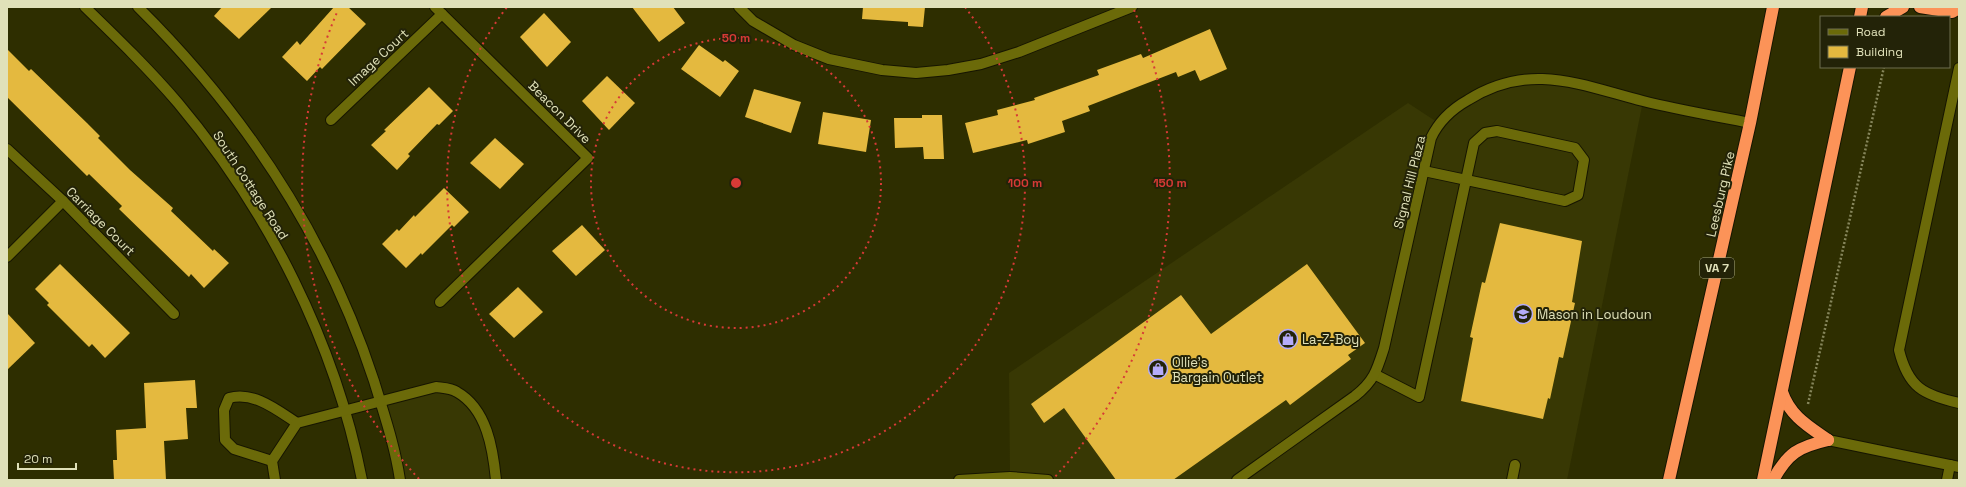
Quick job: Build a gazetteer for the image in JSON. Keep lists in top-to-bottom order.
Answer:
{
  "streets": {
    "highway": ["Leesburg Pike", "VA 7"],
    "street": [
      "Image Court",
      "Beacon Drive",
      "Signal Hill Plaza",
      "South Cottage Road",
      "Carriage Court"
    ]
  },
  "crossings": [
    ["Image Court", "Beacon Drive"],
    ["Signal Hill Plaza", "Leesburg Pike"]
  ],
  "places": {
    "school or university": ["Mason in Loudoun"],
    "shop": ["La-Z-Boy", "Ollie's Bargain Outlet"]
  },
  "legend": ["Road", "Building"],
  "scale_bar": "20 m",
  "rings": ["50 m", "100 m", "150 m"]
}
